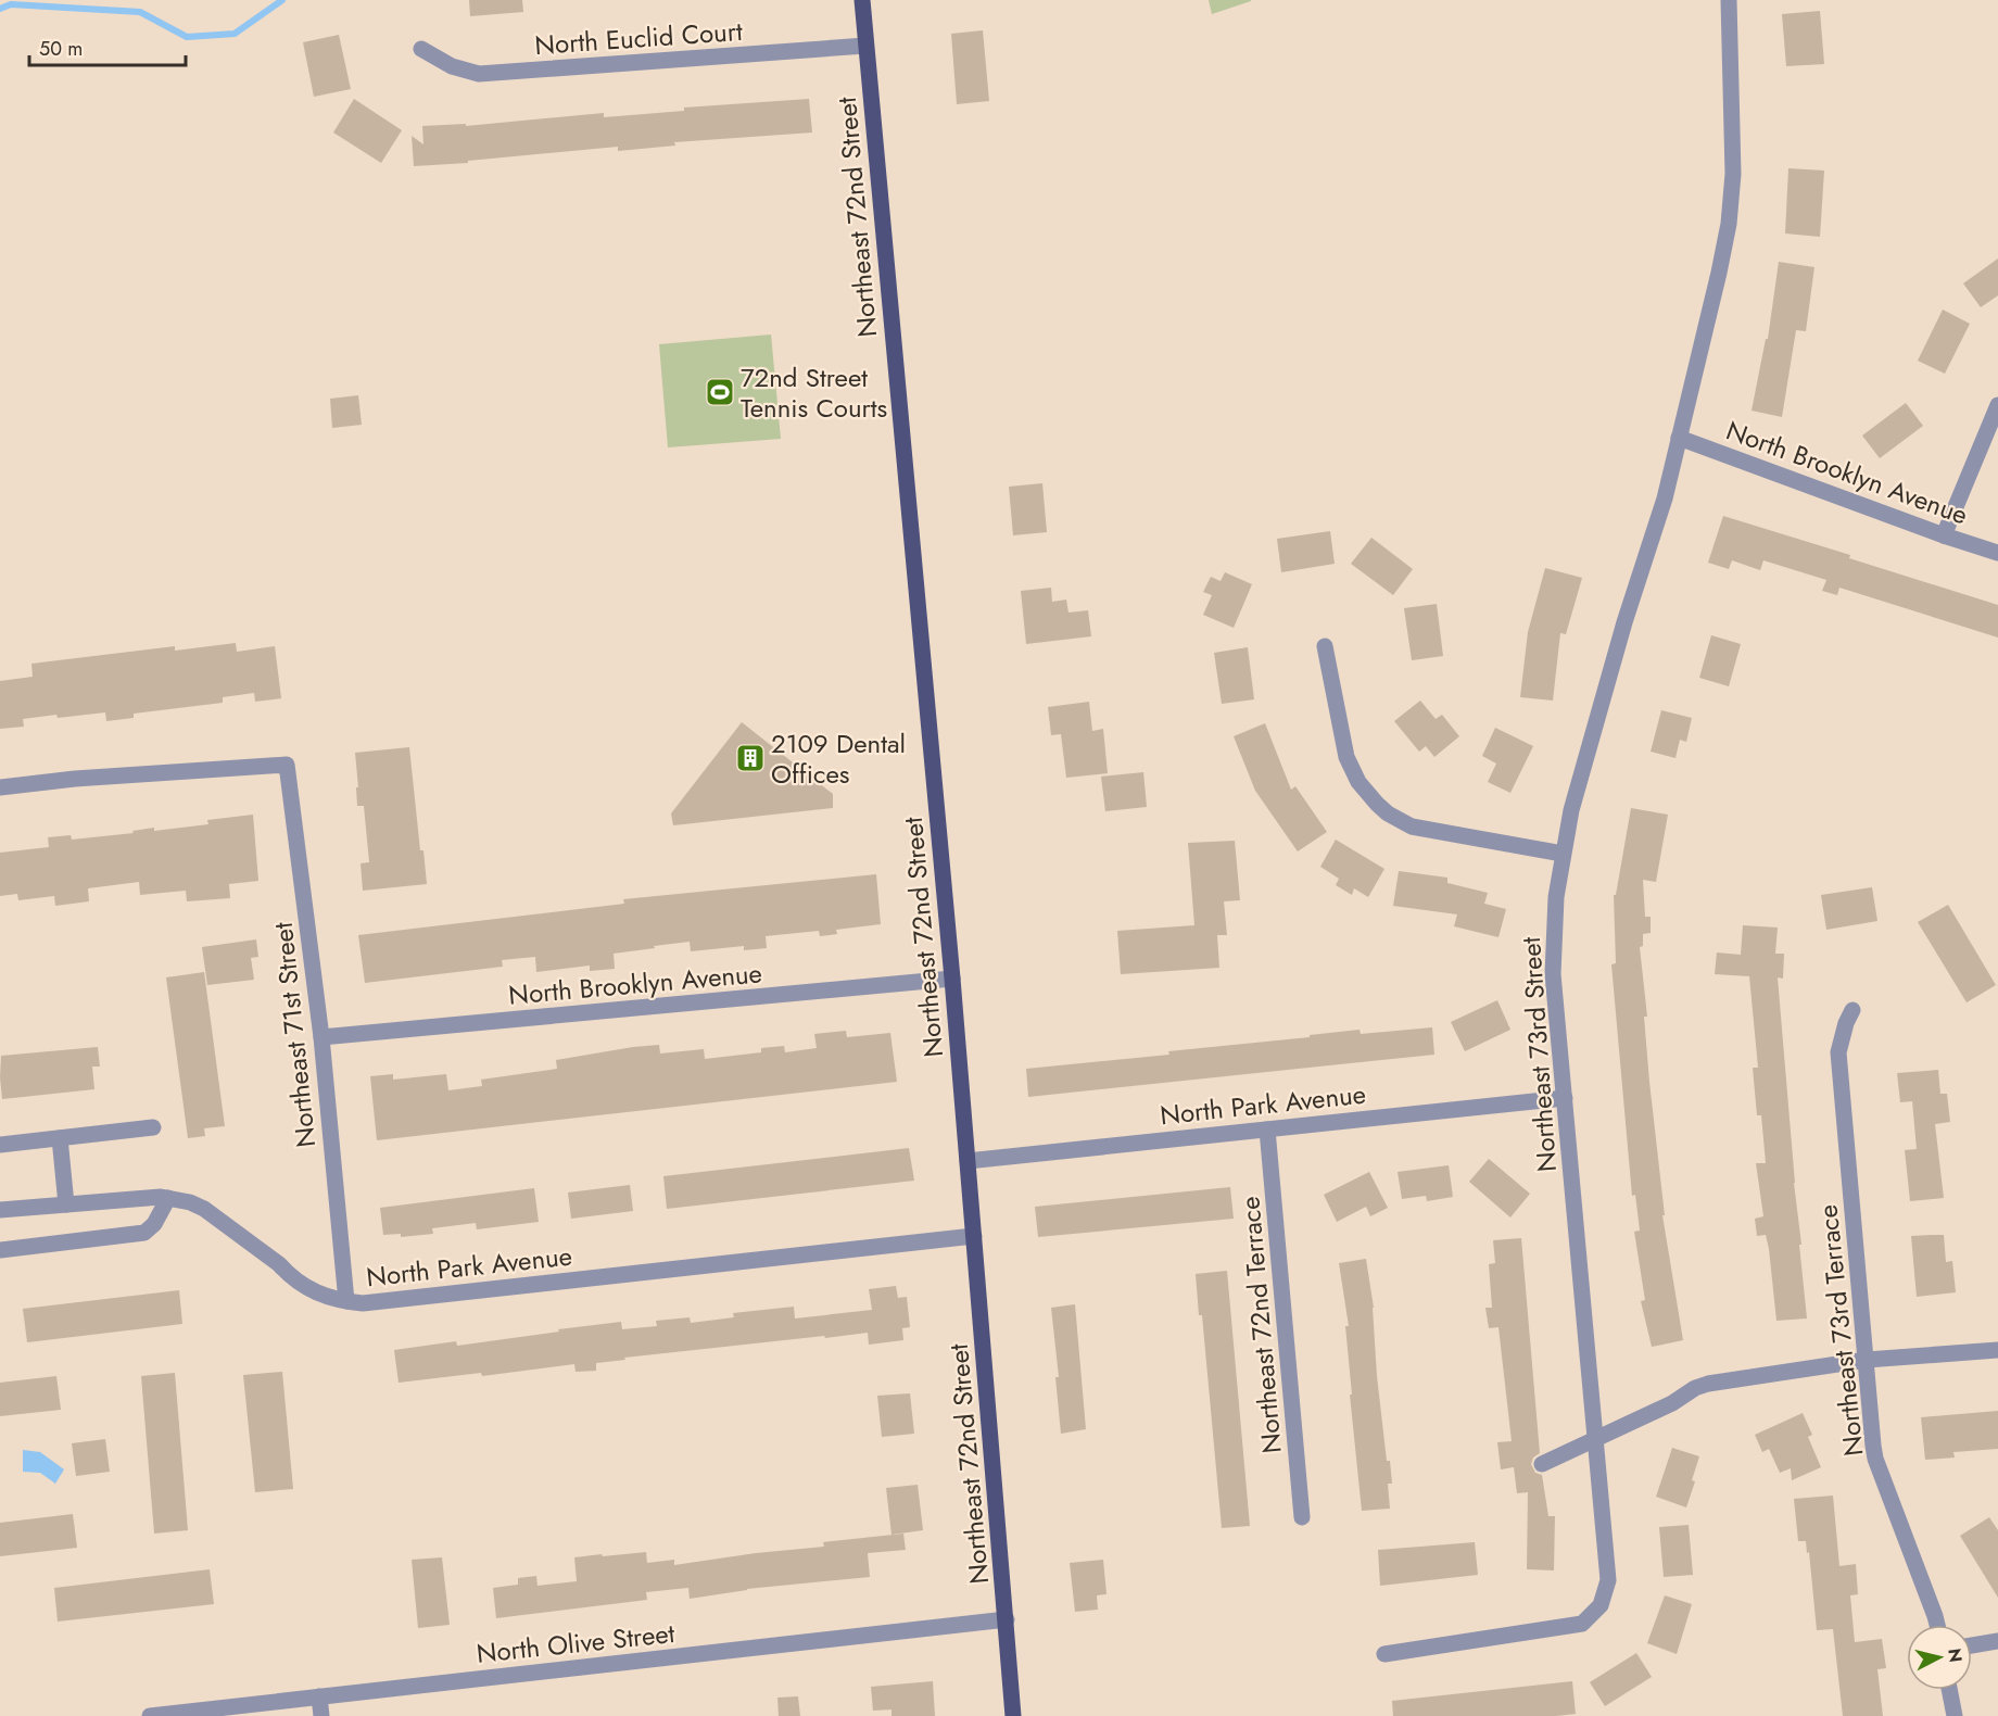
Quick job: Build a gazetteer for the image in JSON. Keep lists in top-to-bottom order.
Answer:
{
  "streets": {
    "main road": ["Northeast 72nd Street"],
    "street": [
      "North Euclid Court",
      "North Brooklyn Avenue",
      "Northeast 71st Street",
      "Northeast 73rd Street",
      "North Park Avenue",
      "Northeast 72nd Terrace",
      "Northeast 73rd Terrace",
      "North Olive Street"
    ]
  },
  "crossings": [
    ["North Euclid Court", "Northeast 72nd Street"],
    ["Northeast 72nd Street", "North Brooklyn Avenue"],
    ["Northeast 72nd Street", "North Park Avenue"],
    ["Northeast 72nd Street", "North Olive Street"],
    ["North Brooklyn Avenue", "Northeast 71st Street"],
    ["North Brooklyn Avenue", "Northeast 73rd Street"],
    ["Northeast 71st Street", "North Park Avenue"],
    ["Northeast 73rd Street", "North Park Avenue"],
    ["North Park Avenue", "Northeast 72nd Terrace"]
  ],
  "places": {
    "sports": ["72nd Street Tennis Courts"],
    "building": ["2109 Dental Offices"]
  },
  "scale_bar": "50 m",
  "north": "right"
}
